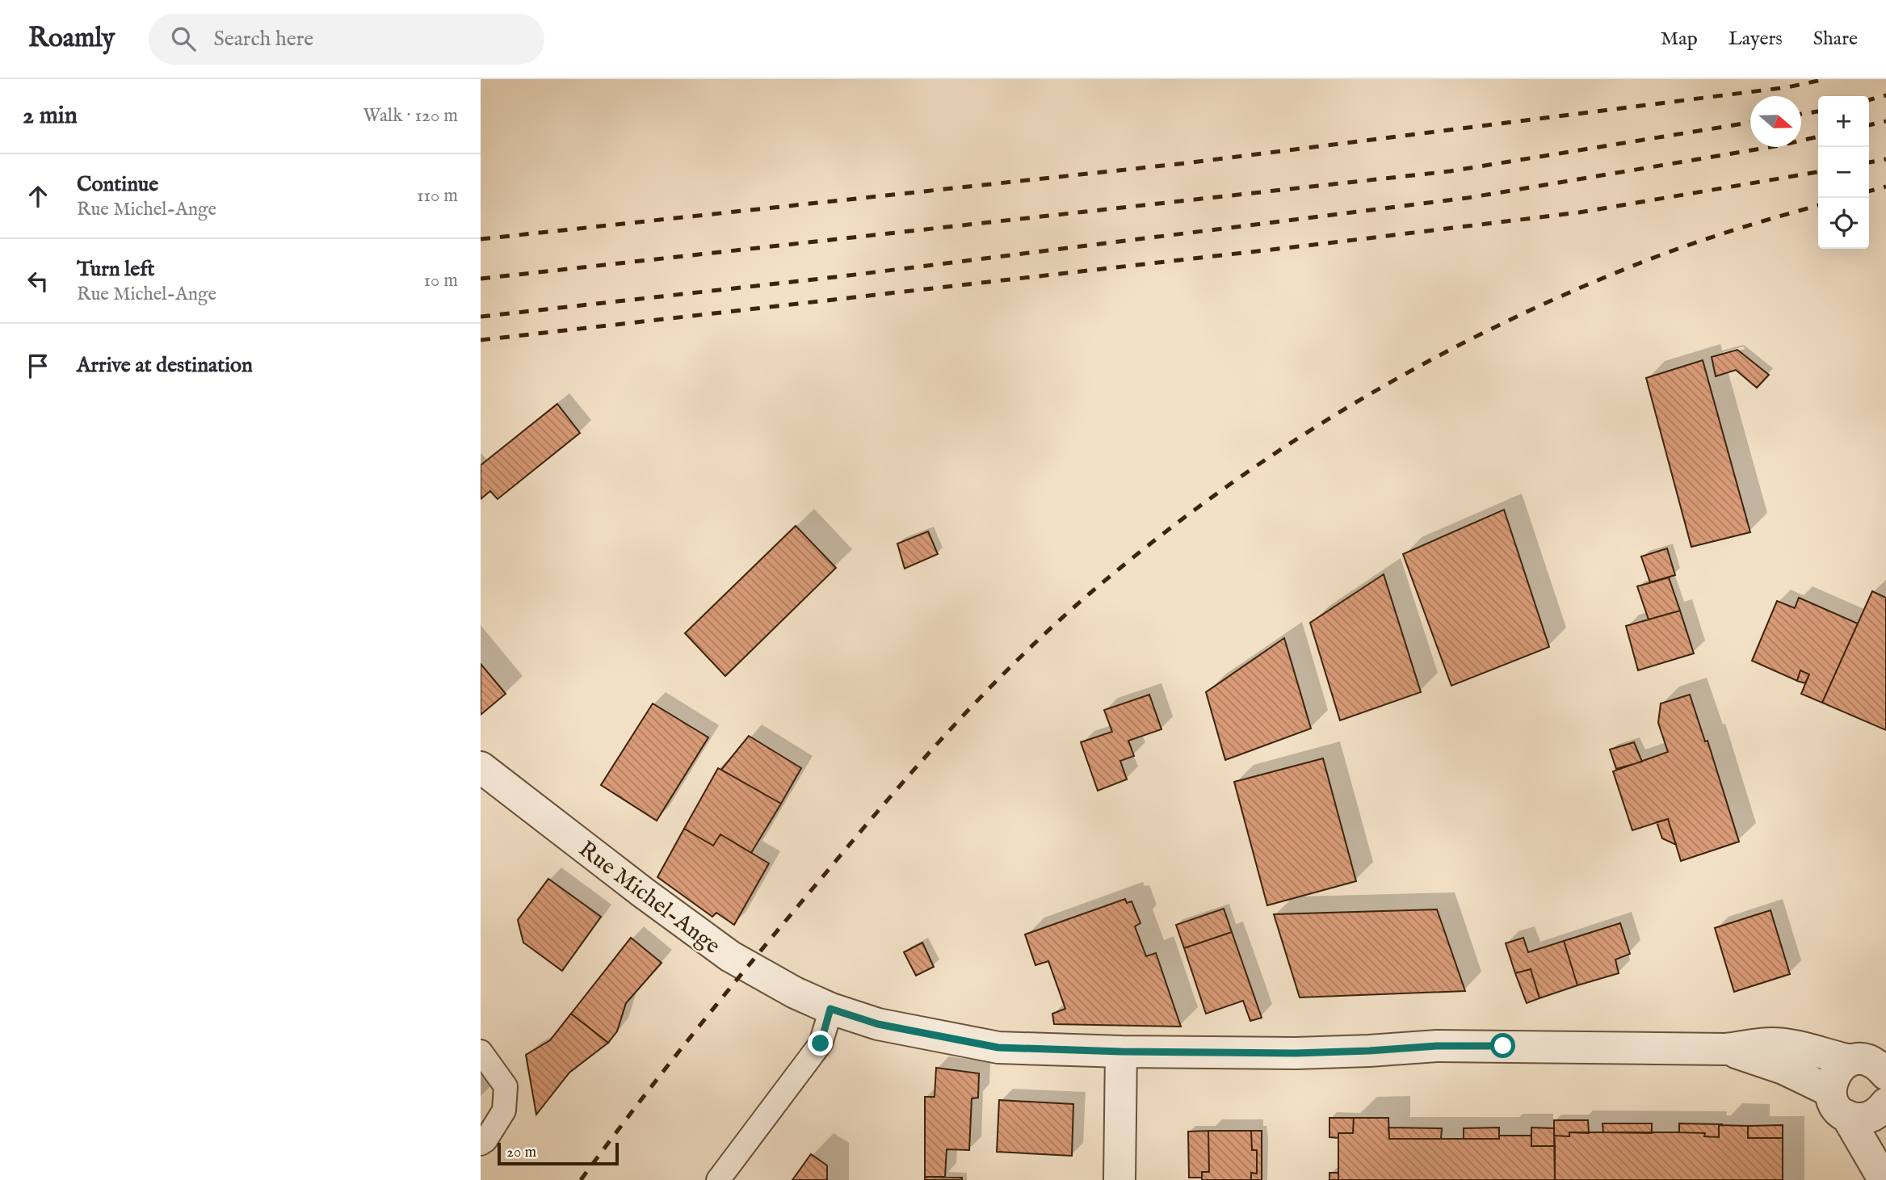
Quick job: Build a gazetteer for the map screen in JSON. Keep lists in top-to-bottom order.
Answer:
{
  "streets": {
    "street": ["Rue Michel-Ange"]
  },
  "scale_bar": "20 m",
  "north": "right",
  "page": {
    "header": "Roamly",
    "search": "Search here",
    "nav": ["Map", "Layers", "Share"],
    "heading": ["2 min", "Walk · 120 m"],
    "map_buttons": ["+", "−"],
    "list": [
      ["Continue", "Rue Michel-Ange", "110 m"],
      ["Turn left", "Rue Michel-Ange", "10 m"],
      "Arrive at destination"
    ],
    "scale": "20 m"
  }
}
